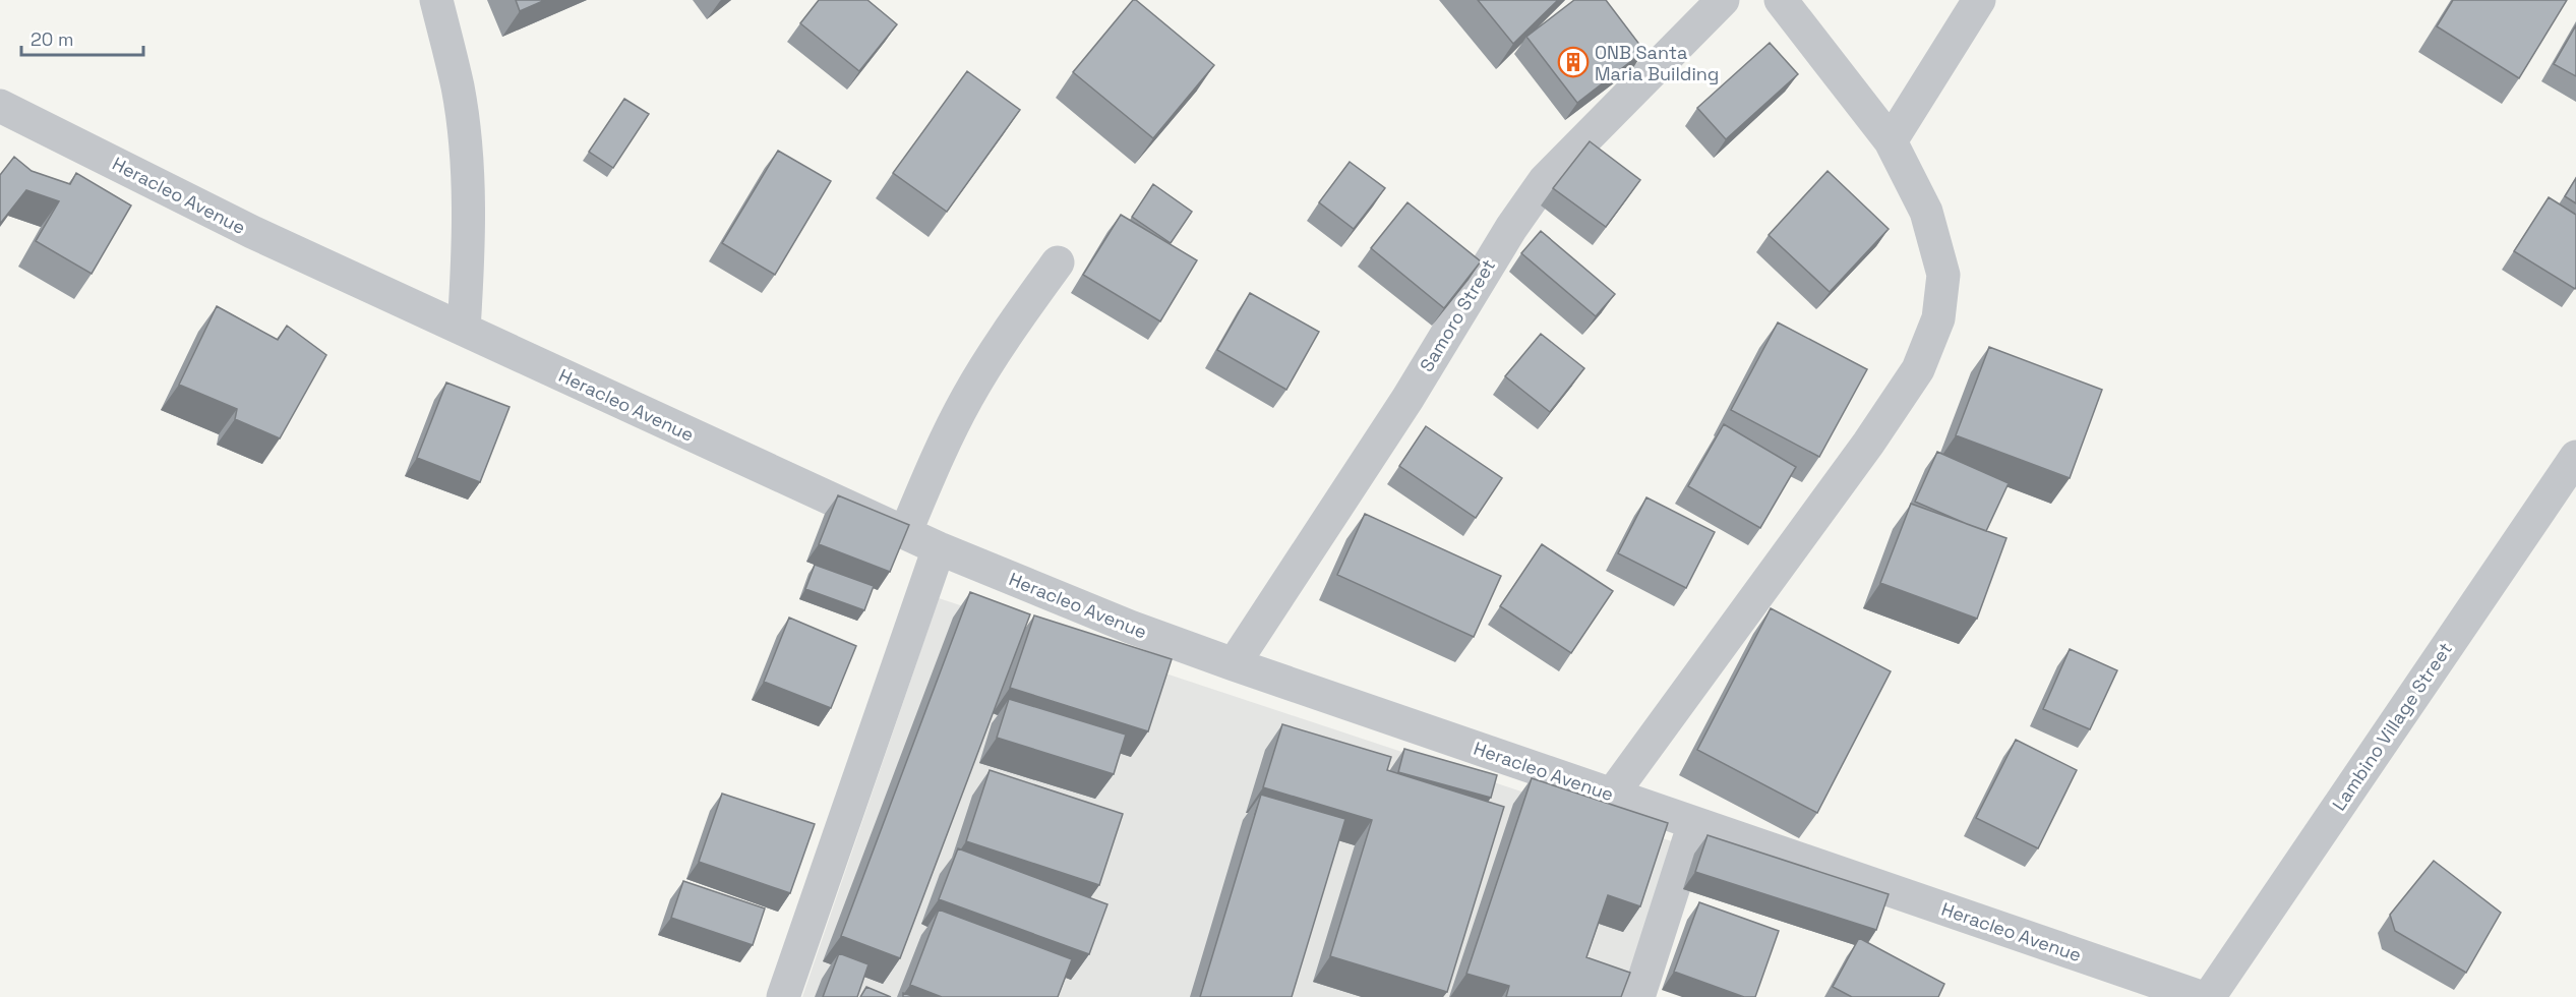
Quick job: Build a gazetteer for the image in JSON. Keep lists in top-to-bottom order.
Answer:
{
  "streets": {
    "street": ["Heracleo Avenue", "Samoro Street", "Lambino Village Street"]
  },
  "crossings": [
    ["Heracleo Avenue", "Samoro Street"]
  ],
  "places": {
    "building": ["ONB Santa Maria Building"]
  },
  "scale_bar": "20 m"
}
